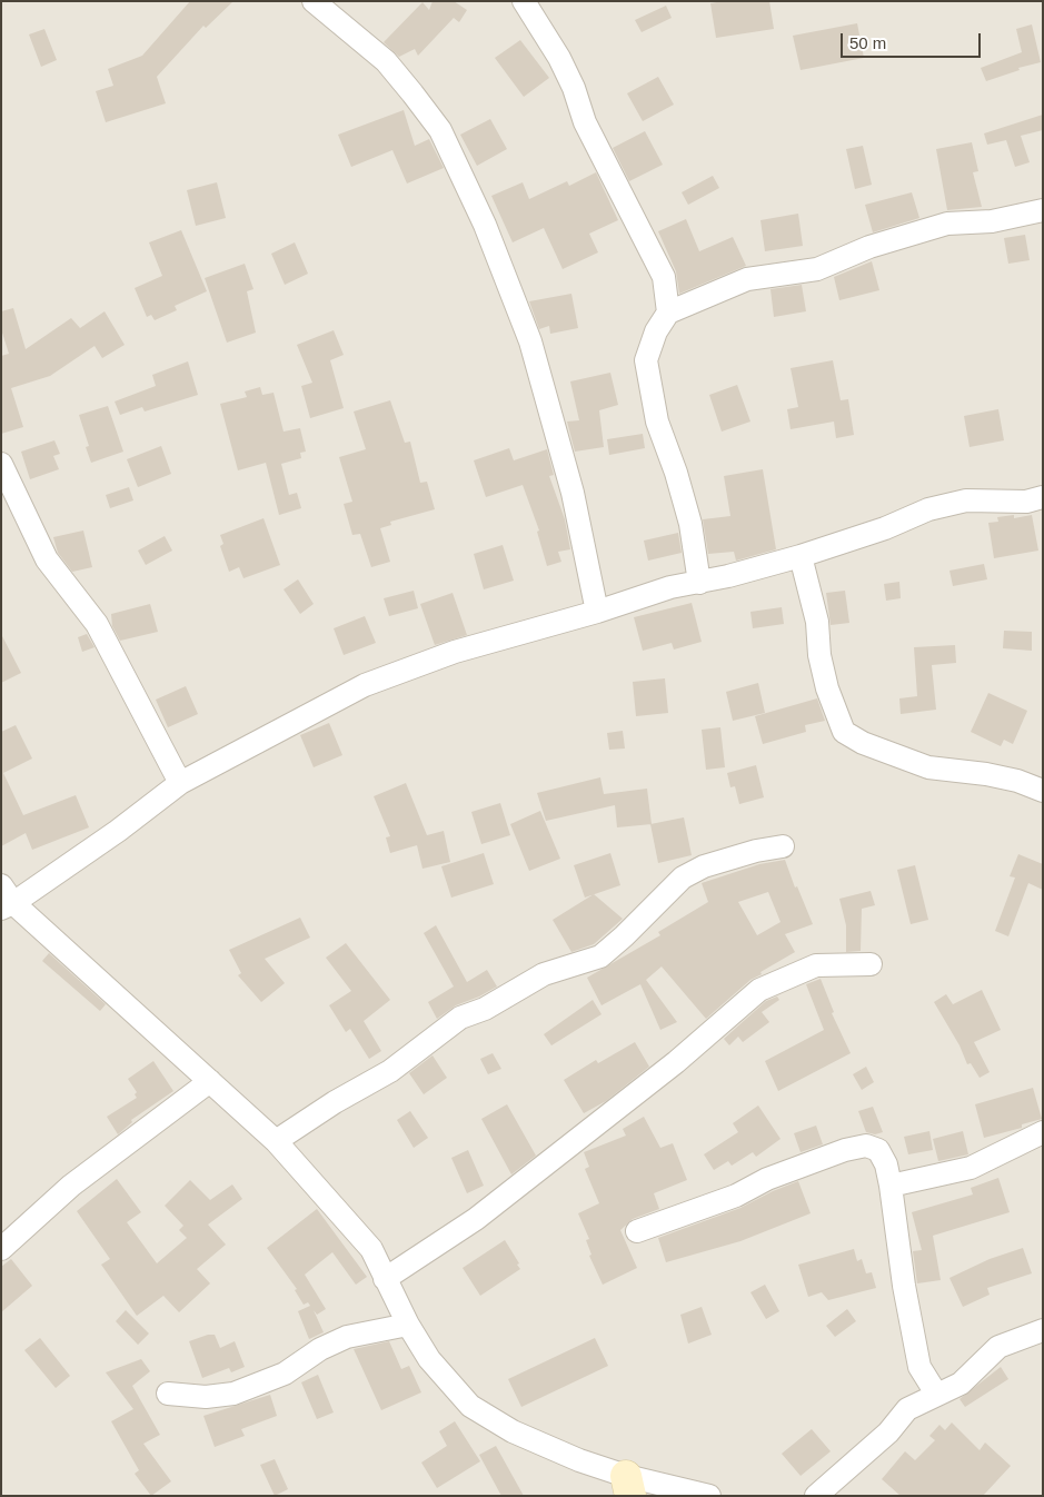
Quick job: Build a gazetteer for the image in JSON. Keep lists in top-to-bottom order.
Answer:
{
  "scale_bar": "50 m"
}
